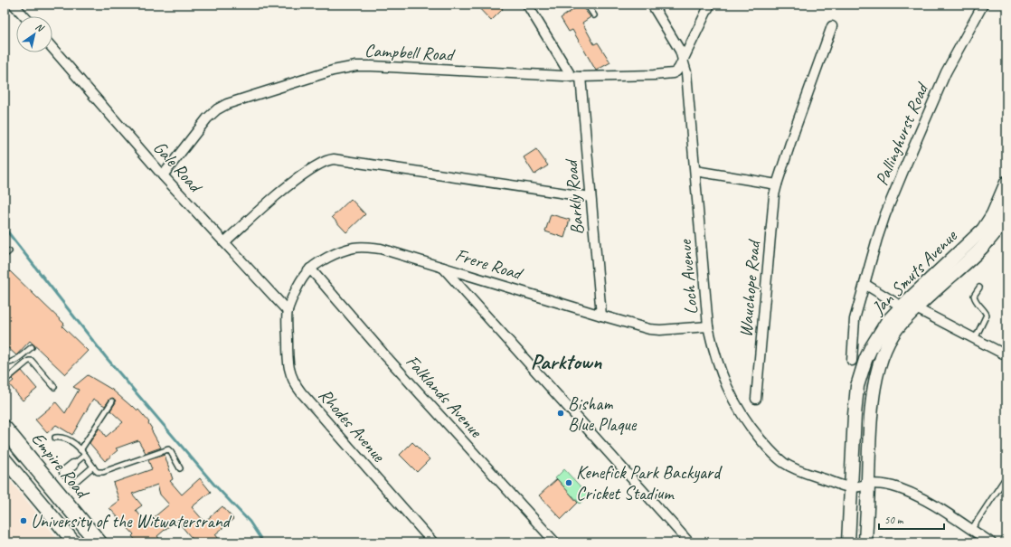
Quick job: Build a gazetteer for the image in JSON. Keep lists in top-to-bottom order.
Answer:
{
  "streets": {
    "main road": ["Jan Smuts Avenue", "Empire Road"],
    "street": [
      "Campbell Road",
      "Pallinghurst Road",
      "Gale Road",
      "Barkly Road",
      "Frere Road",
      "Loch Avenue",
      "Wauchope Road",
      "Falklands Avenue",
      "Rhodes Avenue"
    ]
  },
  "crossings": [
    ["Campbell Road", "Gale Road"],
    ["Campbell Road", "Barkly Road"],
    ["Campbell Road", "Loch Avenue"],
    ["Gale Road", "Frere Road"],
    ["Gale Road", "Rhodes Avenue"],
    ["Barkly Road", "Frere Road"],
    ["Frere Road", "Loch Avenue"],
    ["Frere Road", "Falklands Avenue"],
    ["Frere Road", "Rhodes Avenue"],
    ["Jan Smuts Avenue", "Loch Avenue"]
  ],
  "districts": ["Parktown"],
  "places": ["Bisham Blue Plaque", "Kenefick Park Backyard Cricket Stadium", "University of the Witwatersrand"],
  "scale_bar": "50 m",
  "north": "top right"
}
